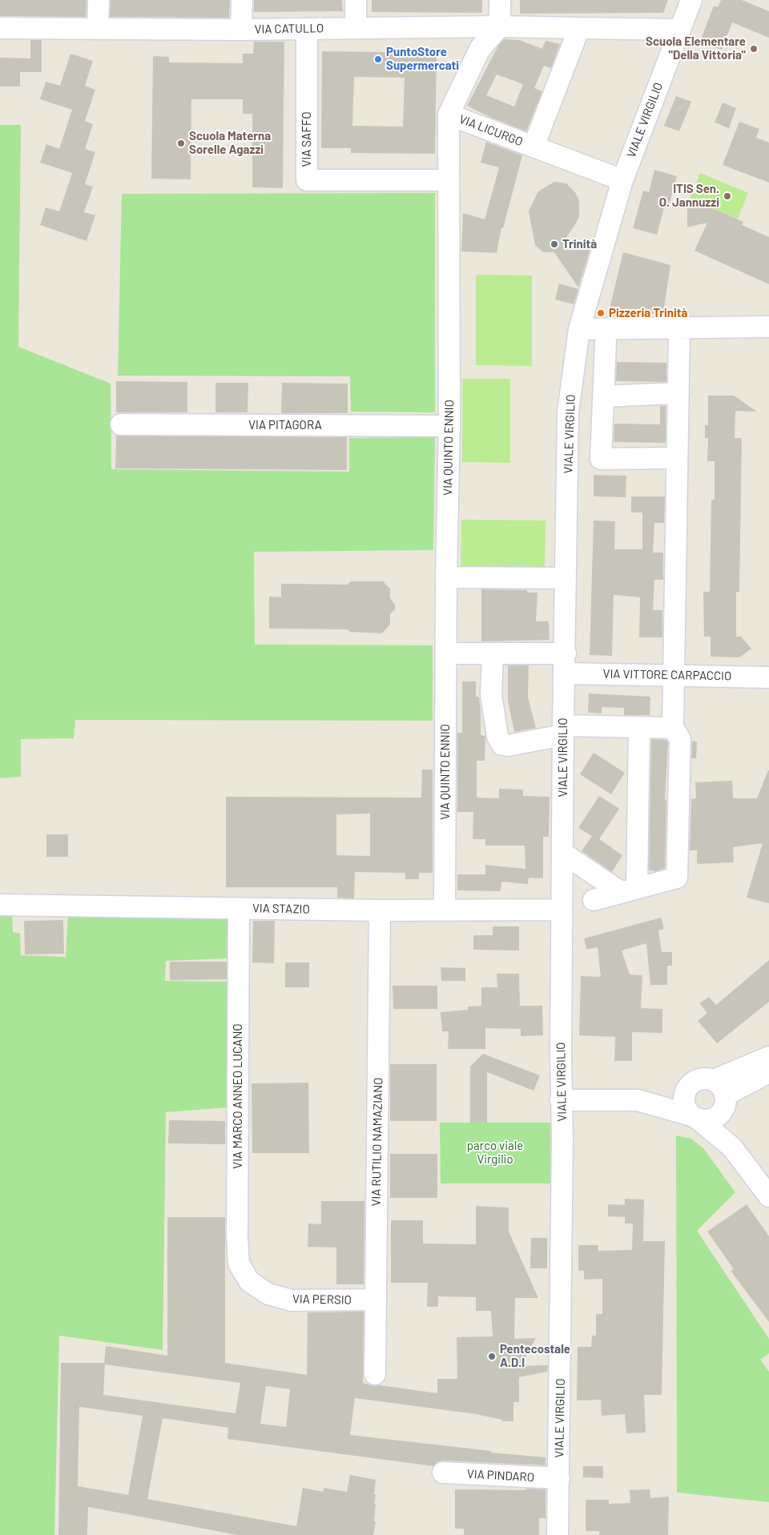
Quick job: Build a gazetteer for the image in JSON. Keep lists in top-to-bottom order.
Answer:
{
  "streets": {
    "street": [
      "VIA CATULLO",
      "VIALE VIRGILIO",
      "VIA LICURGO",
      "VIA SAFFO",
      "VIA PITAGORA",
      "VIA QUINTO ENNIO",
      "VIA VITTORE CARPACCIO",
      "VIA STAZIO",
      "VIA MARCO ANNEO LUCANO",
      "VIA RUTILIO NAMAZIANO",
      "VIA PERSIO",
      "VIA PINDARO"
    ]
  },
  "crossings": [
    ["VIA CATULLO", "VIALE VIRGILIO"],
    ["VIA CATULLO", "VIA SAFFO"],
    ["VIA CATULLO", "VIA QUINTO ENNIO"],
    ["VIALE VIRGILIO", "VIA LICURGO"],
    ["VIALE VIRGILIO", "VIA VITTORE CARPACCIO"],
    ["VIALE VIRGILIO", "VIA STAZIO"],
    ["VIALE VIRGILIO", "VIA PINDARO"],
    ["VIA LICURGO", "VIA QUINTO ENNIO"],
    ["VIA SAFFO", "VIA QUINTO ENNIO"],
    ["VIA PITAGORA", "VIA QUINTO ENNIO"],
    ["VIA QUINTO ENNIO", "VIA VITTORE CARPACCIO"],
    ["VIA QUINTO ENNIO", "VIA STAZIO"],
    ["VIA STAZIO", "VIA MARCO ANNEO LUCANO"],
    ["VIA STAZIO", "VIA RUTILIO NAMAZIANO"],
    ["VIA MARCO ANNEO LUCANO", "VIA PERSIO"],
    ["VIA RUTILIO NAMAZIANO", "VIA PERSIO"]
  ],
  "parks": ["parco viale Virgilio"],
  "places": [
    "Scuola Elementare \"Della Vittoria\"",
    "PuntoStore Supermercati",
    "Scuola Materna Sorelle Agazzi",
    "ITIS Sen. O. Jannuzzi",
    "Trinità",
    "Pizzeria Trinità",
    "Pentecostale A.D.I"
  ]
}
